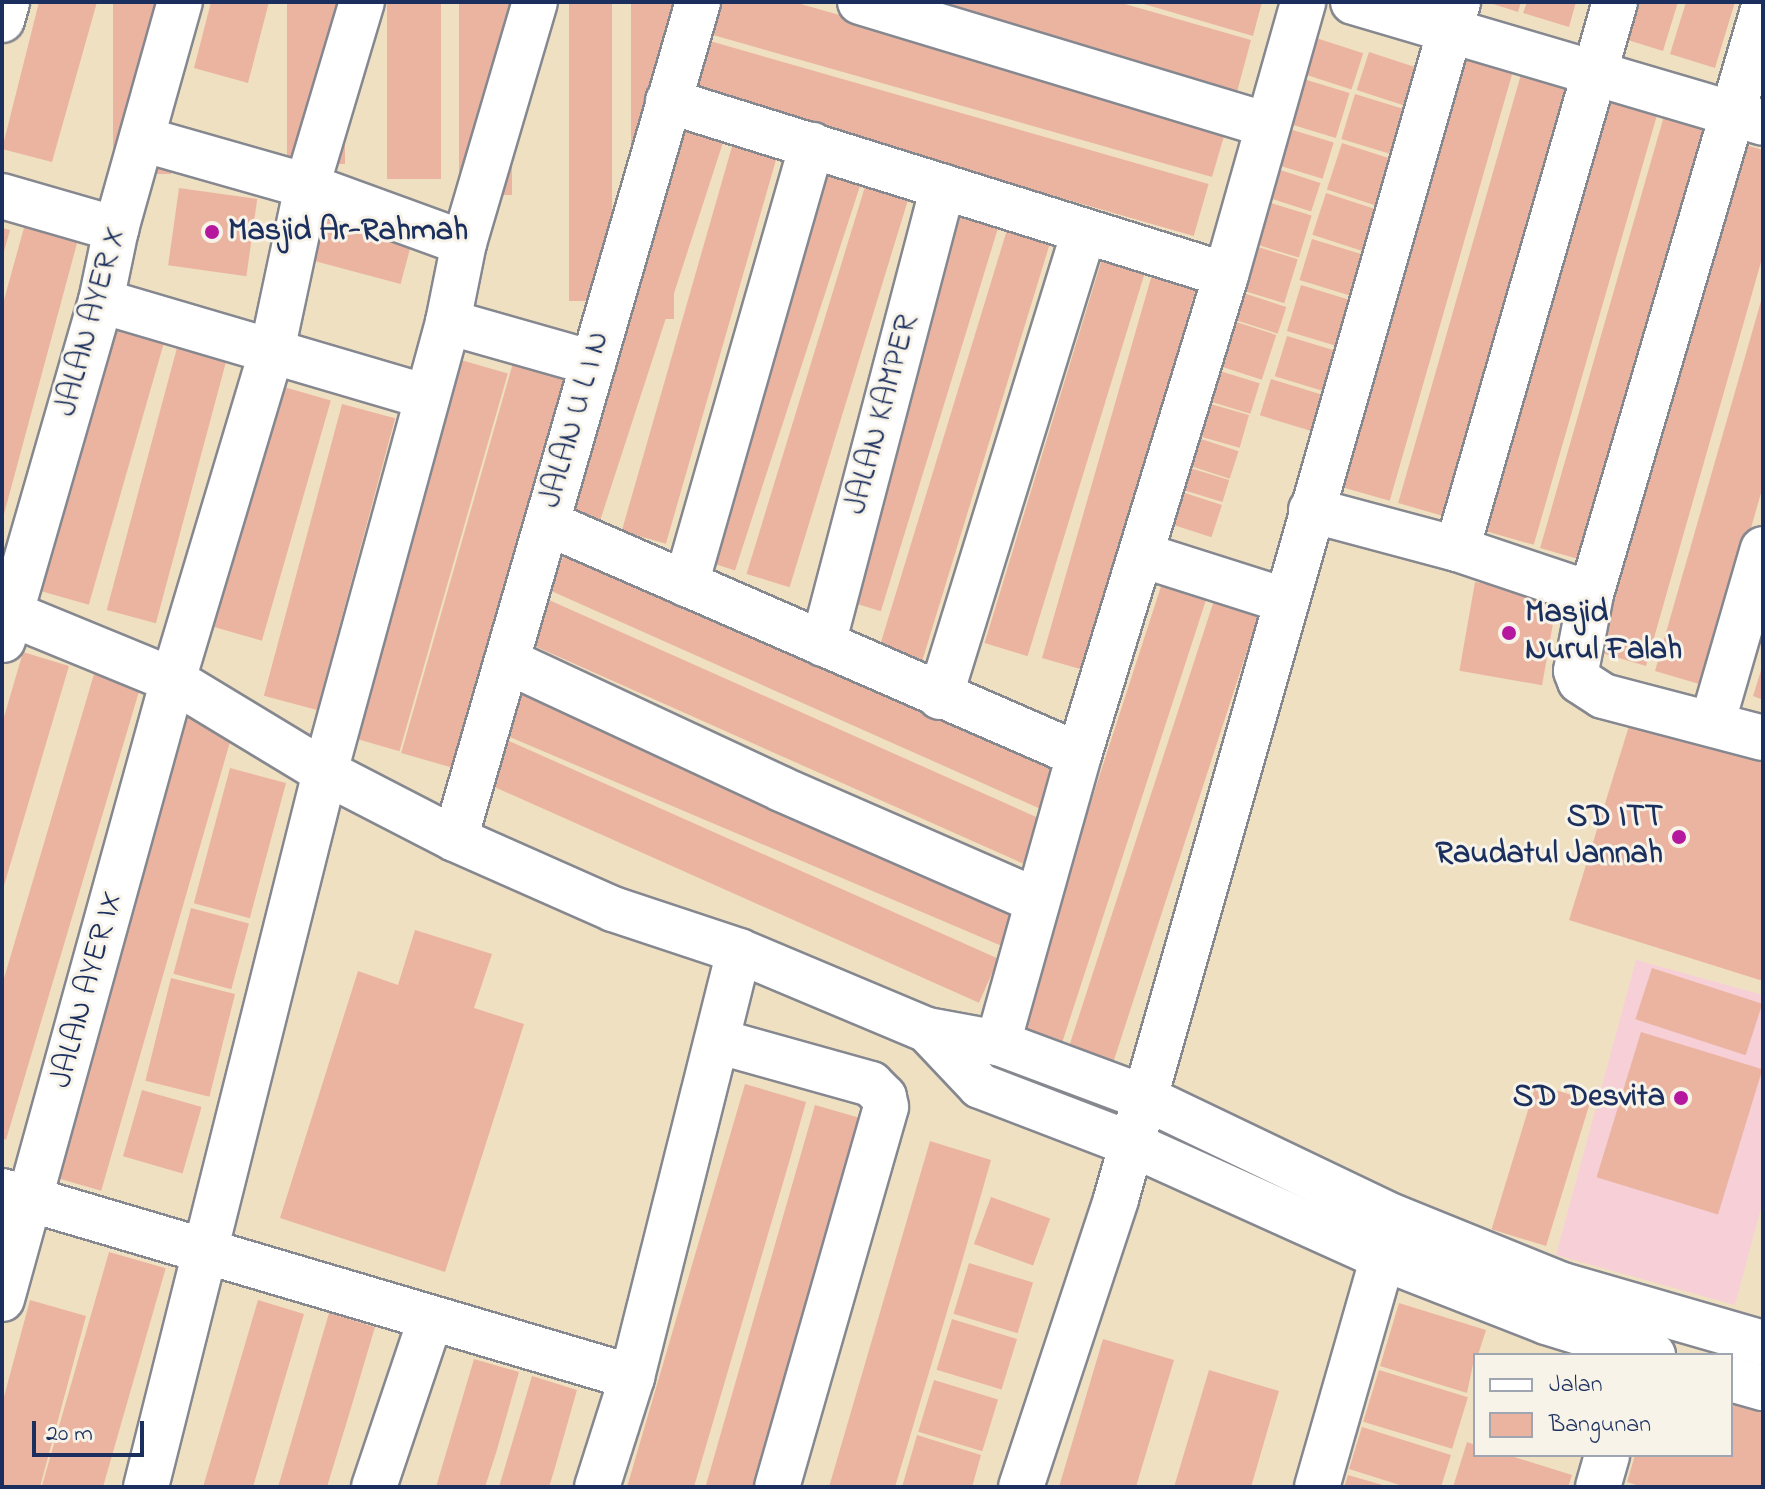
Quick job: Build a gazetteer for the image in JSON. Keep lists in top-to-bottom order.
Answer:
{
  "streets": {
    "street": [
      "JALAN AYER X",
      "JALAN KAMPER",
      "JALAN U L I N",
      "JALAN AYER IX"
    ]
  },
  "places": [
    "Masjid Ar-Rahmah",
    "Masjid Nurul Falah",
    "SD ITT Raudatul Jannah",
    "SD Desvita"
  ],
  "legend": ["Jalan", "Bangunan"],
  "scale_bar": "20 m"
}
